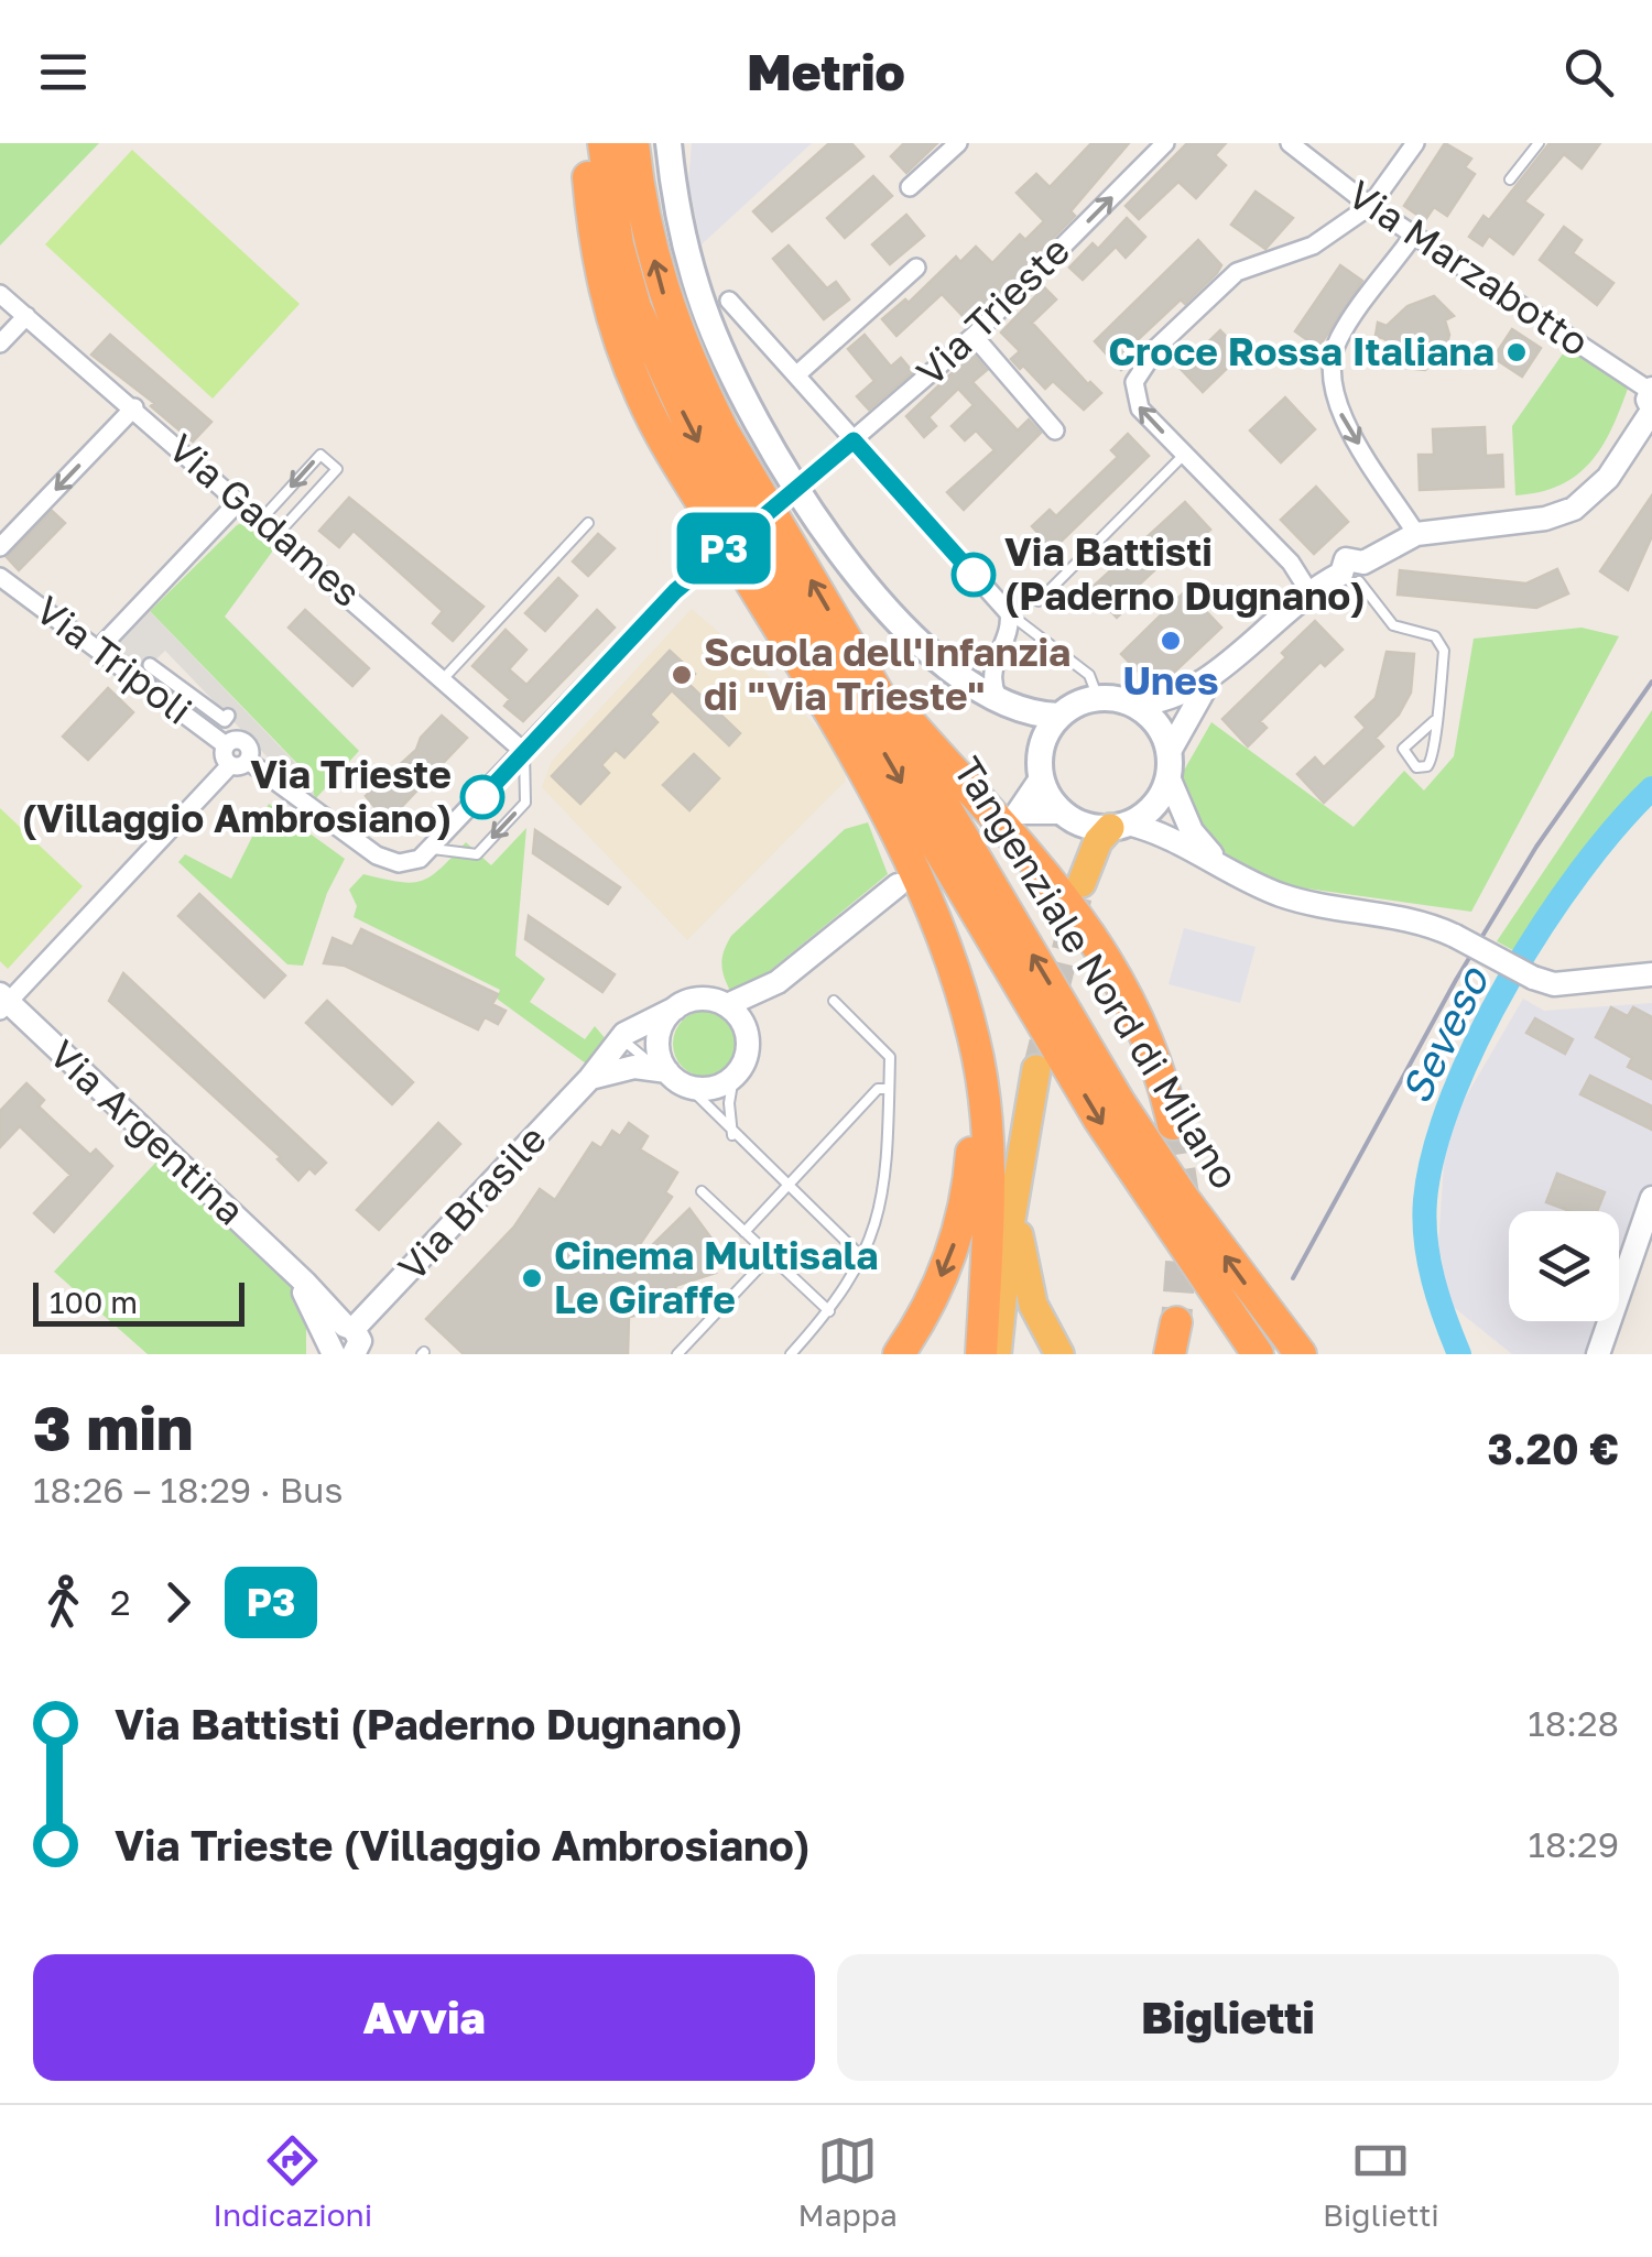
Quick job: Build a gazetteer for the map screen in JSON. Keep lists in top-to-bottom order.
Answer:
{
  "streets": {
    "highway": ["Tangenziale Nord di Milano"],
    "street": [
      "Via Marzabotto",
      "Via Trieste",
      "Via Gadames",
      "Via Tripoli",
      "Via Argentina",
      "Via Brasile"
    ]
  },
  "crossings": [
    ["Via Argentina", "Via Brasile"]
  ],
  "one_way": ["Via Trieste"],
  "water": ["Seveso"],
  "places": [
    "Croce Rossa Italiana",
    "Via Battisti (Paderno Dugnano)",
    "Unes",
    "Scuola dell'Infanzia di \"Via Trieste\"",
    "Via Trieste (Villaggio Ambrosiano)",
    "Cinema Multisala Le Giraffe"
  ],
  "lines": ["bus line P3"],
  "scale_bar": "100 m",
  "page": {
    "header": "Metrio",
    "on_map": "P3",
    "scale": "100 m",
    "heading": ["3 min", "18:26 – 18:29 · Bus", "3.20 €"],
    "legs": ["2", "P3"],
    "list": [
      {
        "name": "Via Battisti (Paderno Dugnano)",
        "value": "18:28"
      },
      {
        "name": "Via Trieste (Villaggio Ambrosiano)",
        "value": "18:29"
      }
    ],
    "buttons": ["Avvia", "Biglietti"],
    "tabs": ["Indicazioni", "Mappa", "Biglietti"]
  }
}
